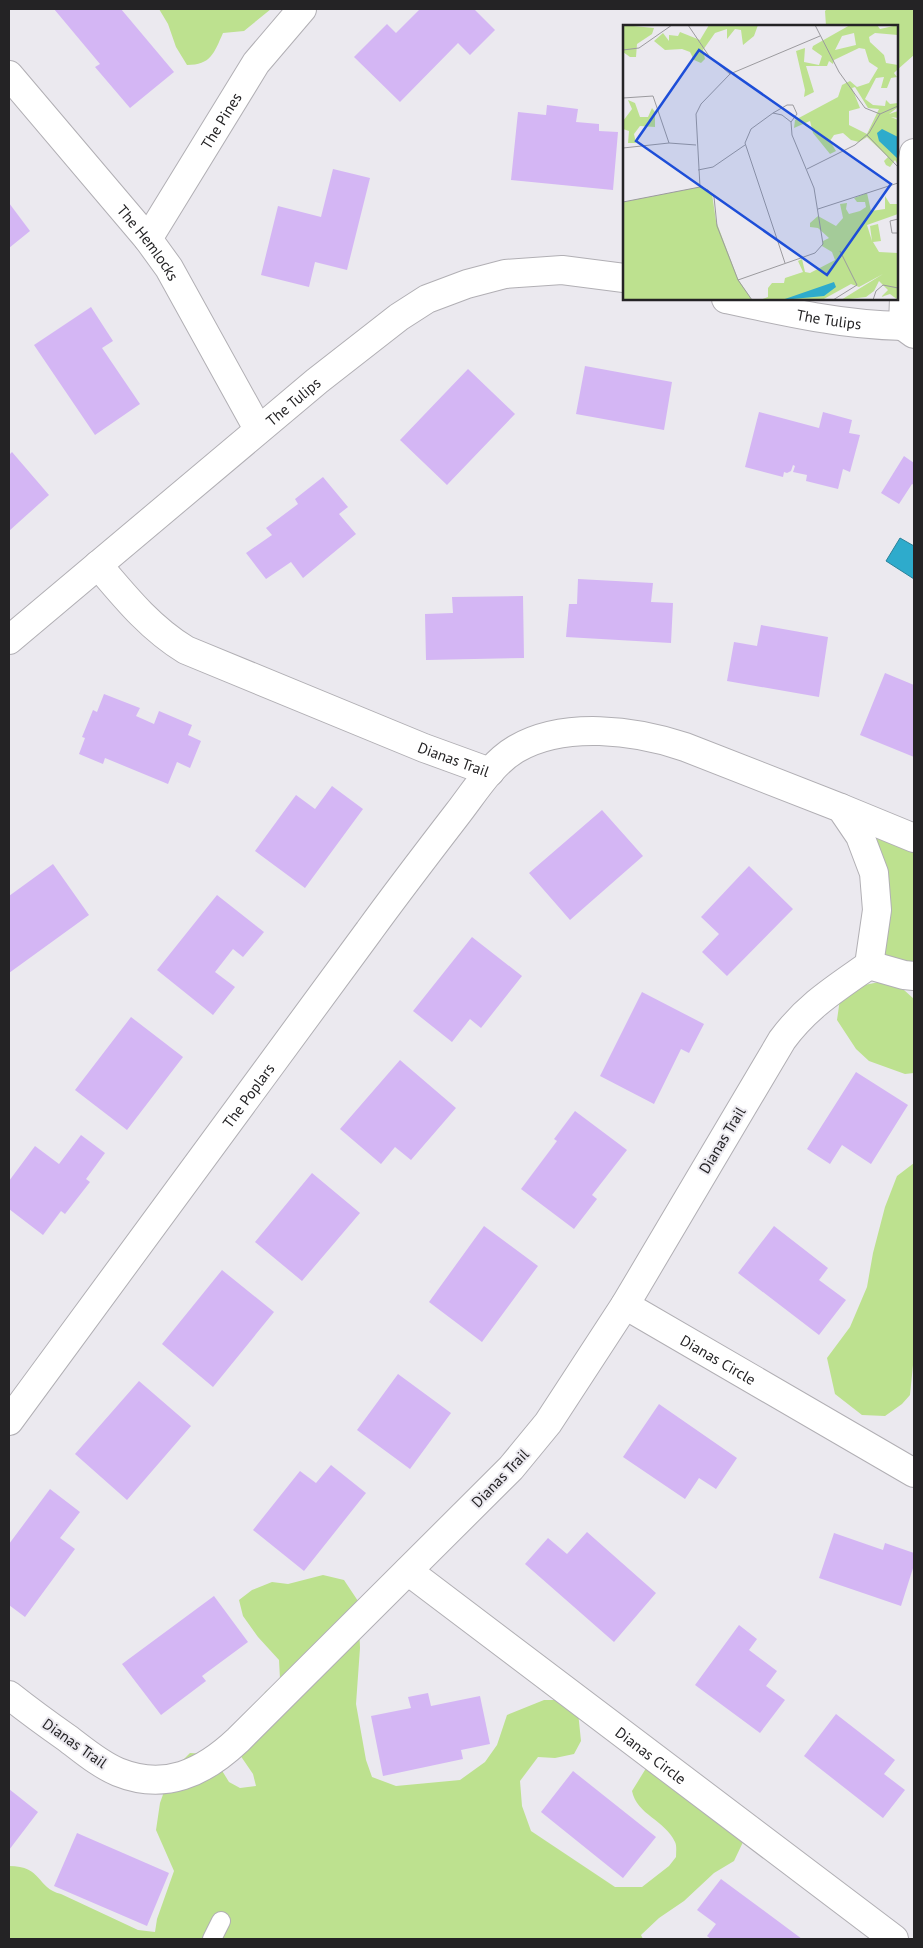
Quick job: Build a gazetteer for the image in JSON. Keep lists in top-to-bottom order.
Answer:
{
  "streets": {
    "street": [
      "The Pines",
      "The Hemlocks",
      "The Tulips",
      "Dianas Trail",
      "The Poplars",
      "Dianas Circle"
    ]
  },
  "crossings": [
    ["The Pines", "The Hemlocks"],
    ["The Hemlocks", "The Tulips"],
    ["The Tulips", "Dianas Trail"],
    ["Dianas Trail", "The Poplars"],
    ["Dianas Trail", "Dianas Circle"]
  ]
}
